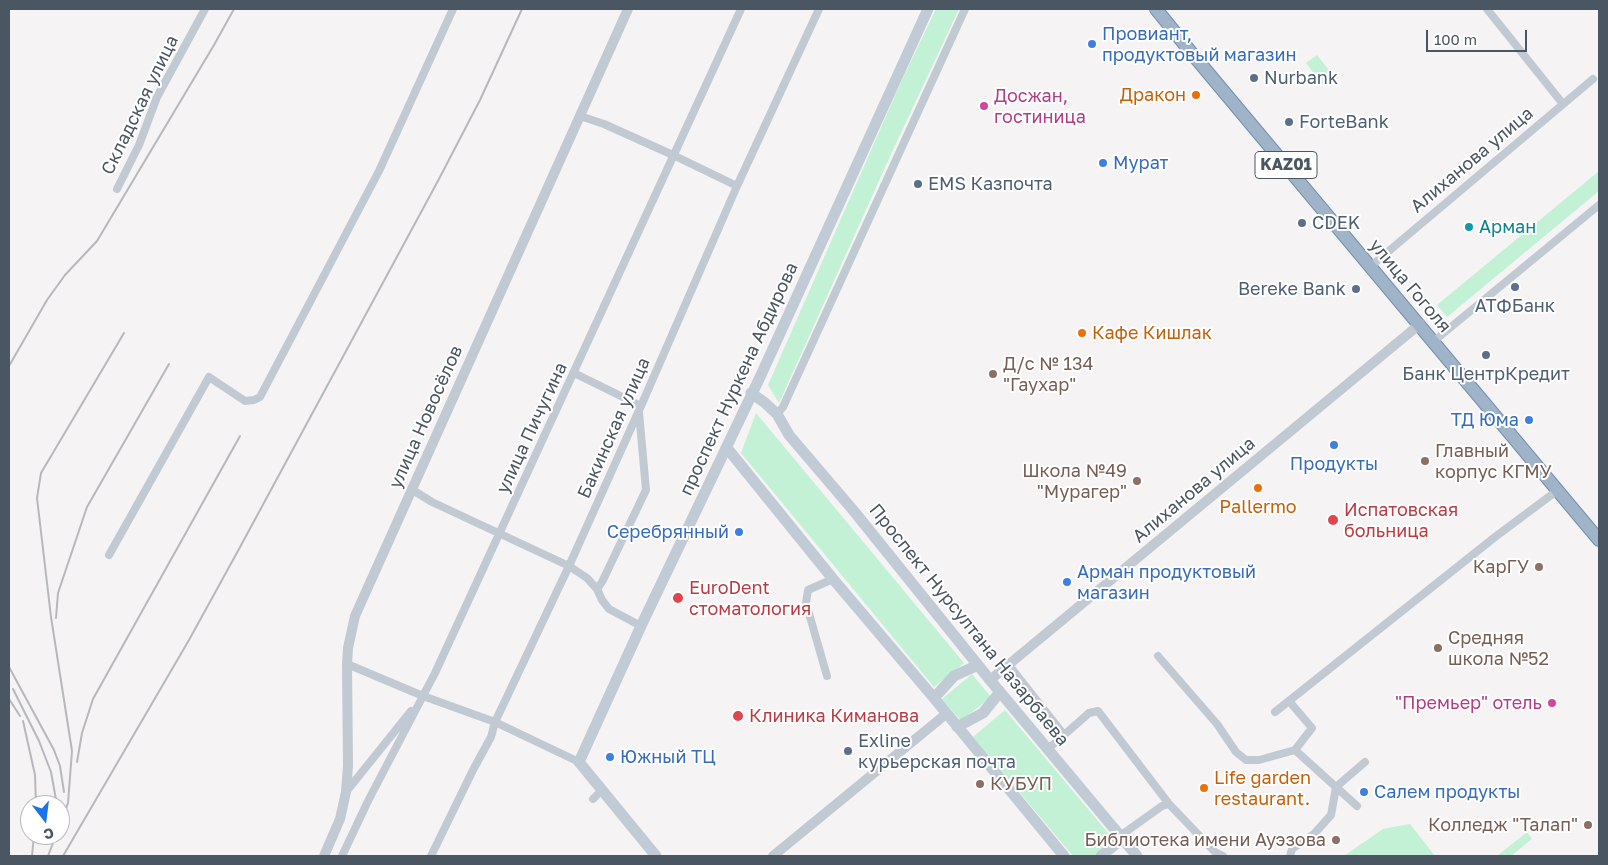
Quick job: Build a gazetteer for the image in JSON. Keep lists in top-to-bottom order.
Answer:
{
  "streets": {
    "highway": ["KАZ01", "улица Гоголя"],
    "main road": ["проспект Нуркена Абдирова", "Проспект Нурсултана Назарбаева"],
    "street": [
      "Складская улица",
      "Алиханова улица",
      "улица Новосёлов",
      "улица Пичугина",
      "Бакинская улица"
    ]
  },
  "crossings": [
    ["Алиханова улица", "улица Гоголя"],
    ["Алиханова улица", "Проспект Нурсултана Назарбаева"],
    ["проспект Нуркена Абдирова", "Проспект Нурсултана Назарбаева"]
  ],
  "places": [
    "Провиант, продуктовый магазин",
    "Nurbank",
    "Дракон",
    "Досжан, гостиница",
    "ForteBank",
    "Мурат",
    "EMS Казпочта",
    "CDEK",
    "Арман",
    "АТФБанк",
    "Bereke Bank",
    "Кафе Кишлак",
    "Банк ЦентрКредит",
    "Д/с № 134 \"Гаухар\"",
    "ТД Юма",
    "Продукты",
    "Главный корпус КГМУ",
    "Школа №49 \"Мурагер\"",
    "Pallermo",
    "Испатовская больница",
    "Серебрянный",
    "КарГУ",
    "Арман продуктовый магазин",
    "EuroDent стоматология",
    "Средняя школа №52",
    "\"Премьер\" отель",
    "Клиника Киманова",
    "Exline курьерская почта",
    "Южный ТЦ",
    "КУБУП",
    "Life garden restaurant.",
    "Салем продукты",
    "Колледж \"Талап\"",
    "Библиотека имени Ауэзова"
  ],
  "scale_bar": "100 m",
  "north": "bottom"
}
